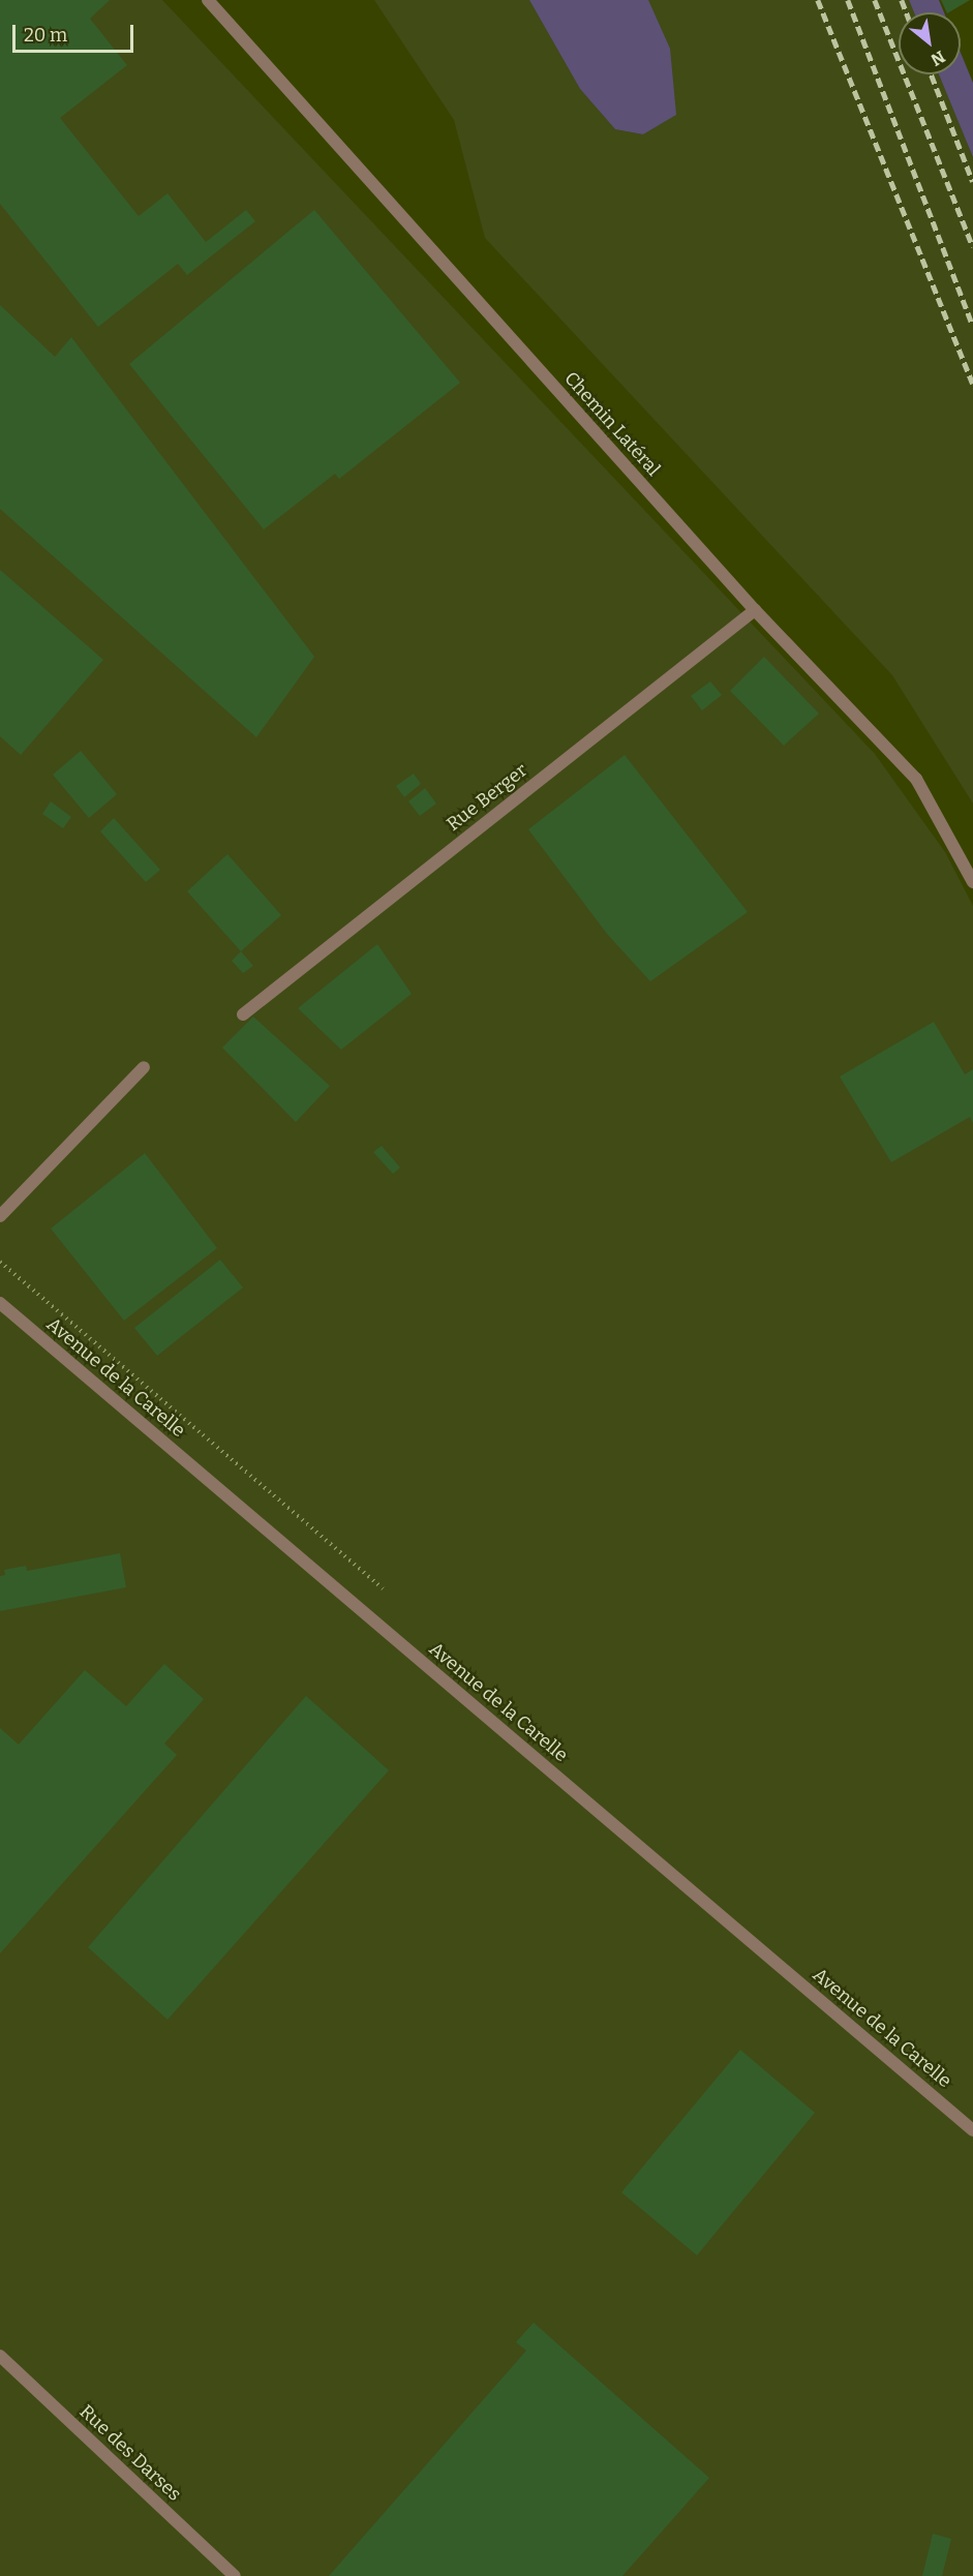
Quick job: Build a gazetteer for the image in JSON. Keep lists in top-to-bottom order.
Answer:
{
  "streets": {
    "street": [
      "Chemin Latéral",
      "Rue Berger",
      "Avenue de la Carelle",
      "Rue des Darses"
    ]
  },
  "crossings": [
    ["Chemin Latéral", "Rue Berger"]
  ],
  "scale_bar": "20 m",
  "north": "bottom right"
}
